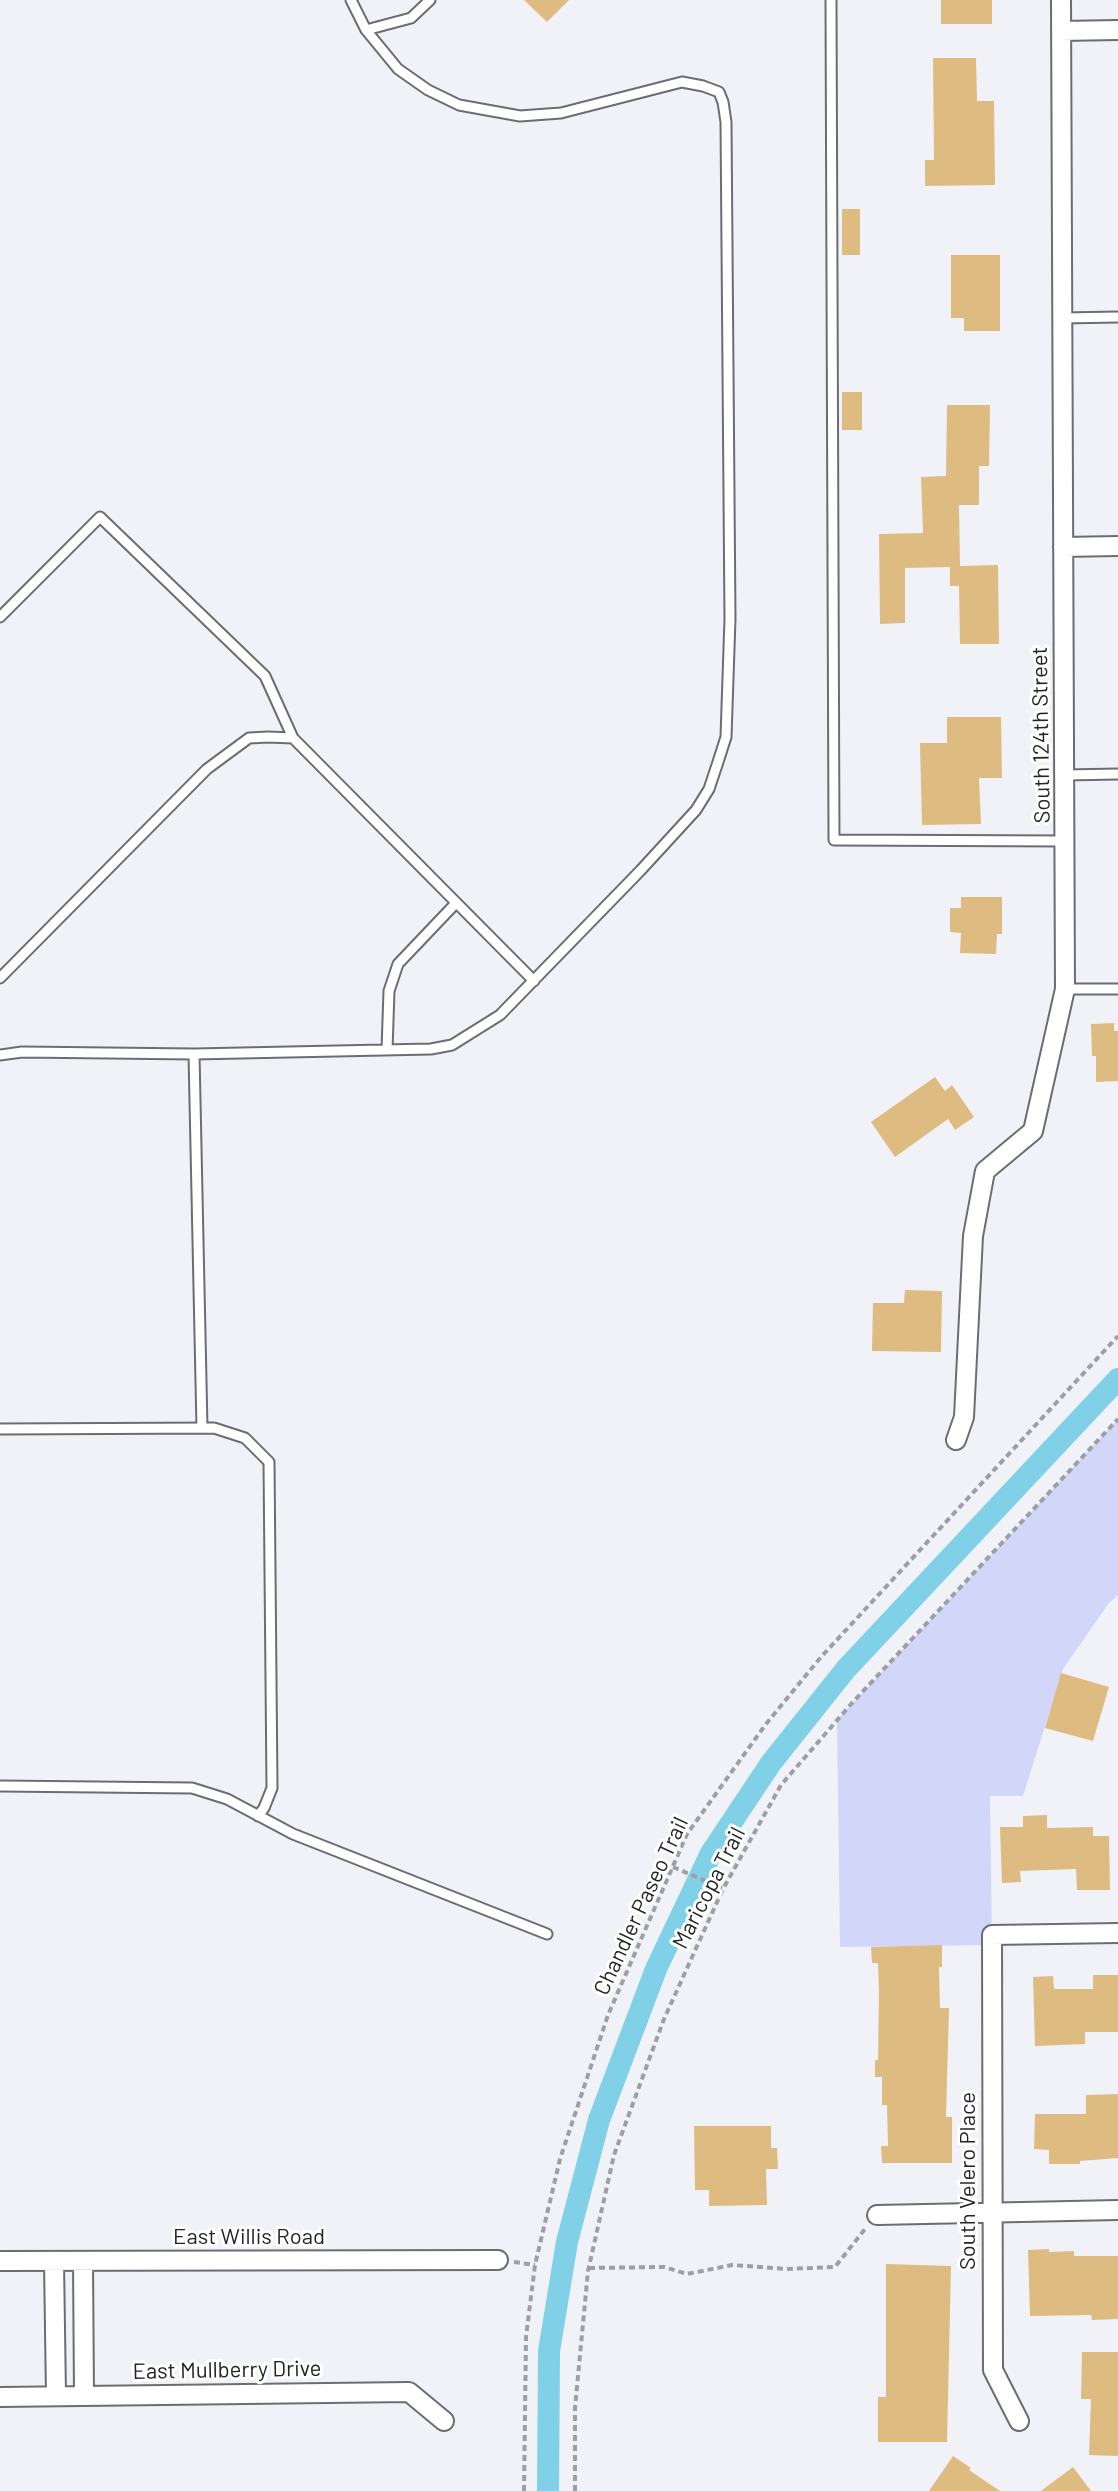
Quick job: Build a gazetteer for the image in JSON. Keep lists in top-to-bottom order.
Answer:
{
  "streets": {
    "street": [
      "South 124th Street",
      "South Velero Place",
      "East Willis Road",
      "East Mullberry Drive"
    ],
    "path": ["Maricopa Trail", "Chandler Paseo Trail"]
  }
}
